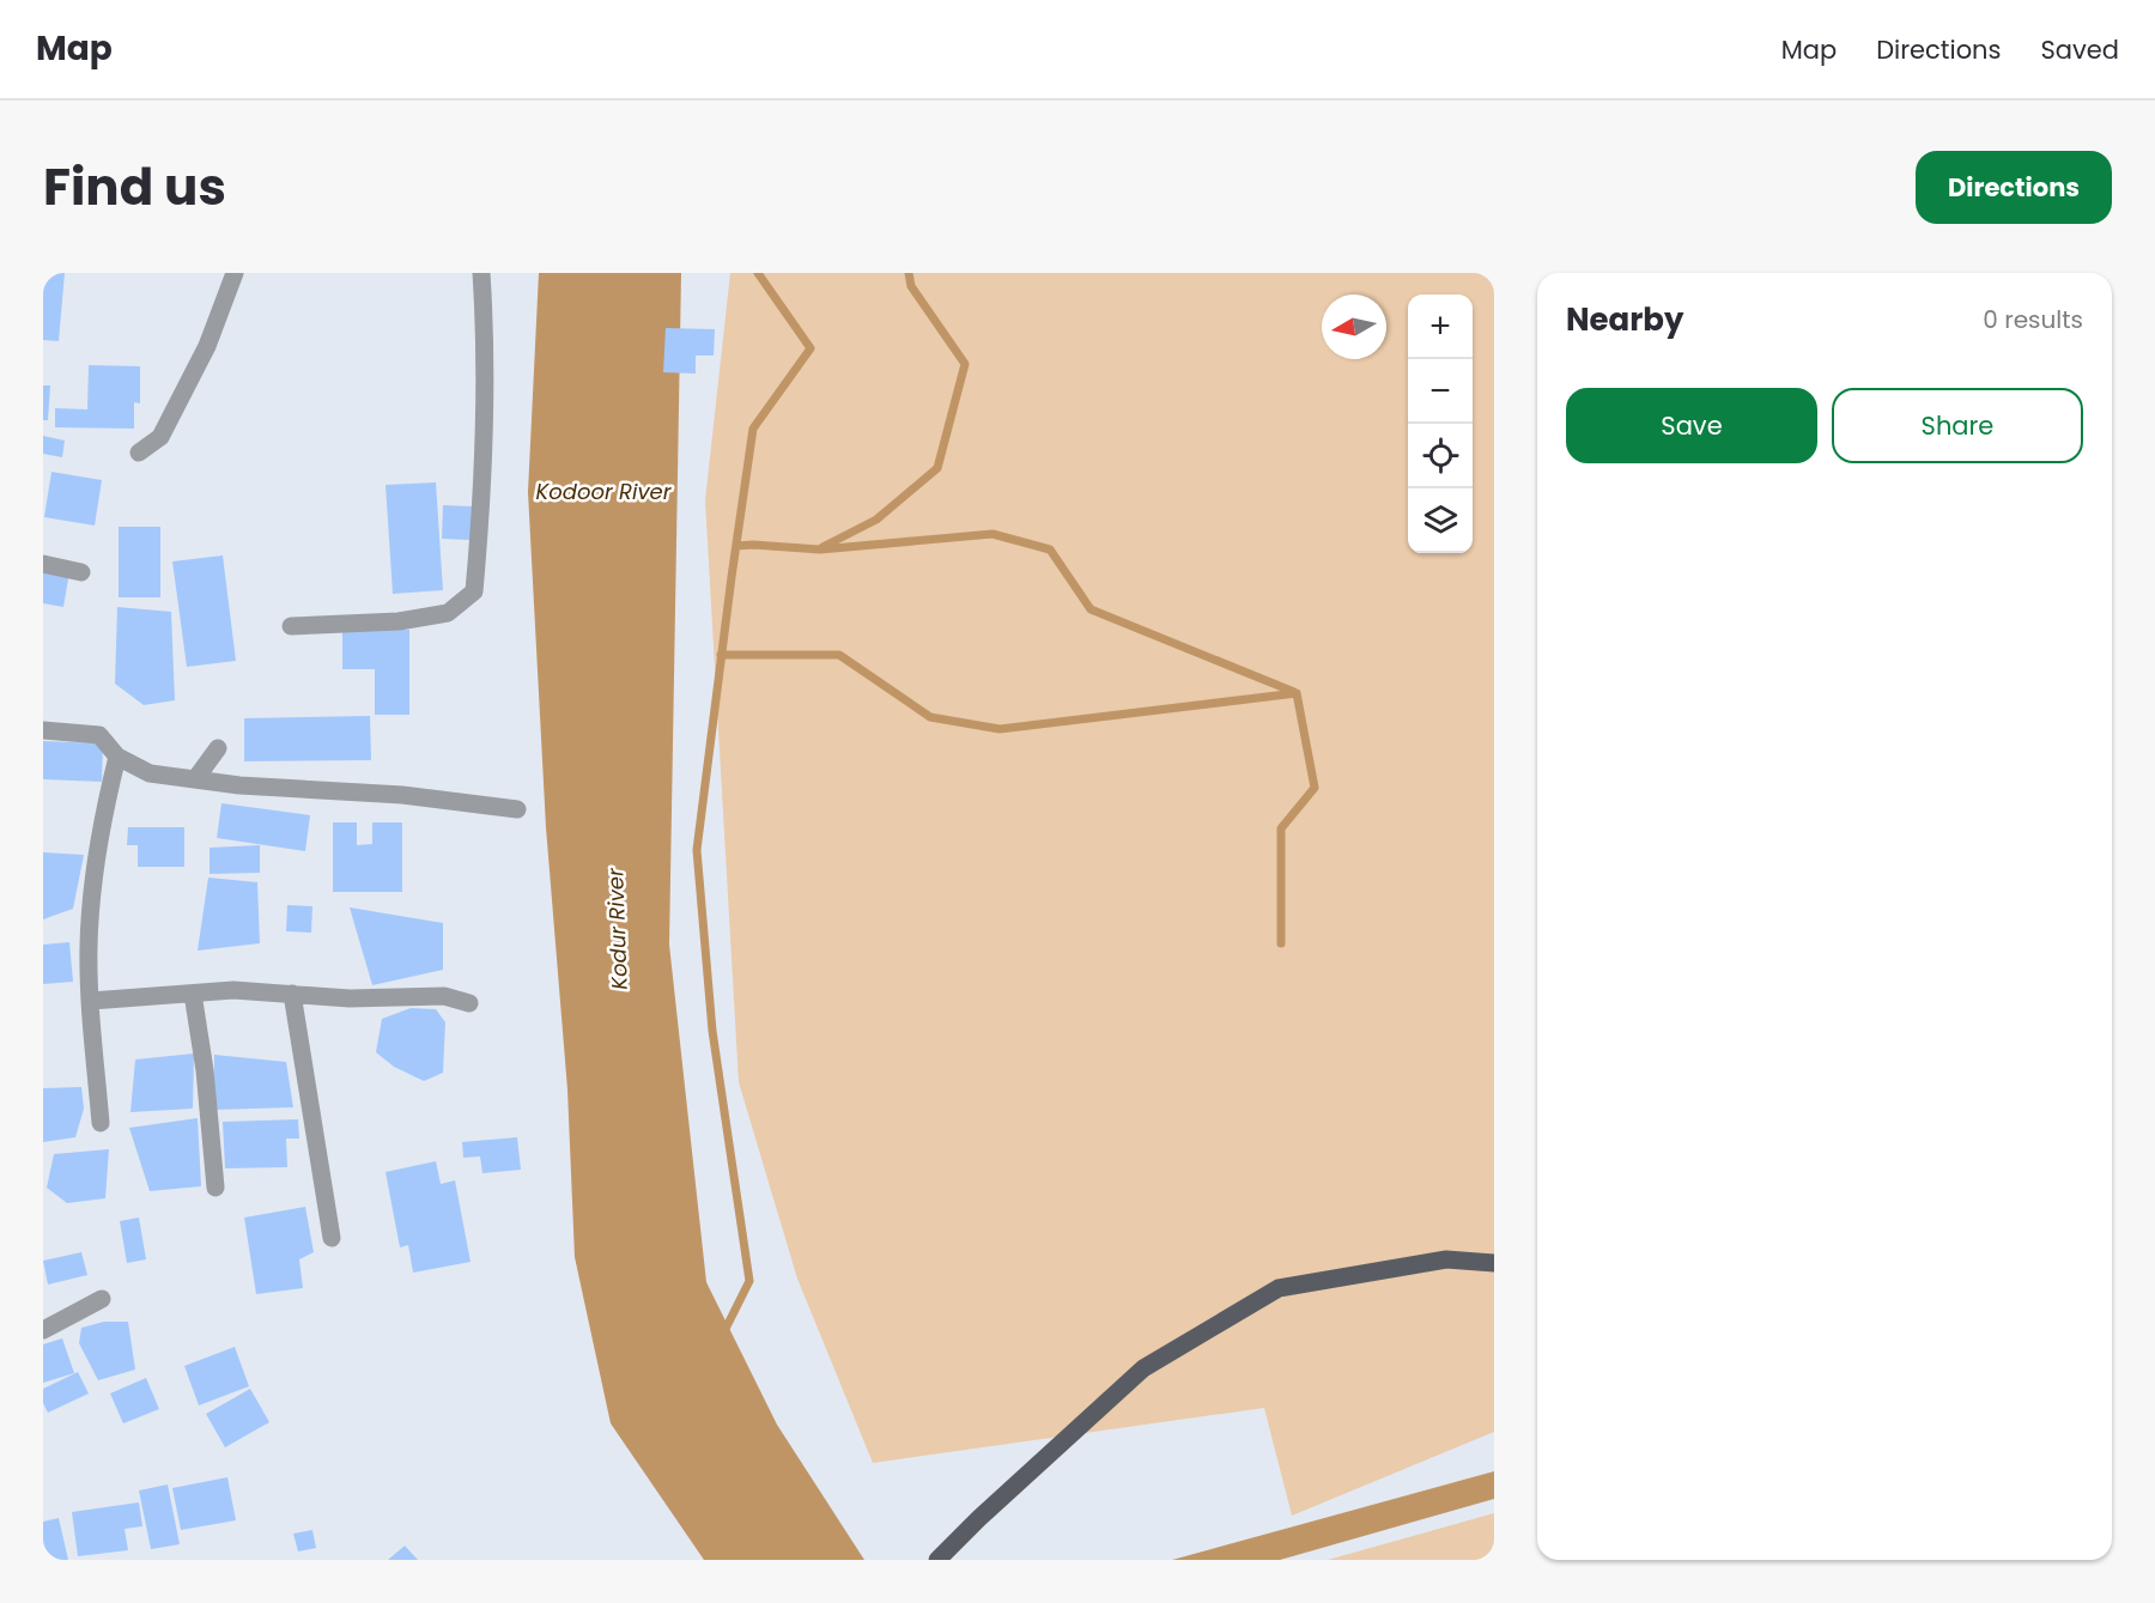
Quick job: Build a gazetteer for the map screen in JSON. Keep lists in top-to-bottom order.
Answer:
{
  "water": ["Kodoor River", "Kodur River"],
  "north": "left",
  "page": {
    "header": "Map",
    "nav": ["Map", "Directions", "Saved"],
    "title": "Find us",
    "buttons": [
      "Directions",
      ["Save", "Share"]
    ],
    "heading": ["Nearby", "0 results"],
    "map_buttons": ["+", "−"]
  }
}
